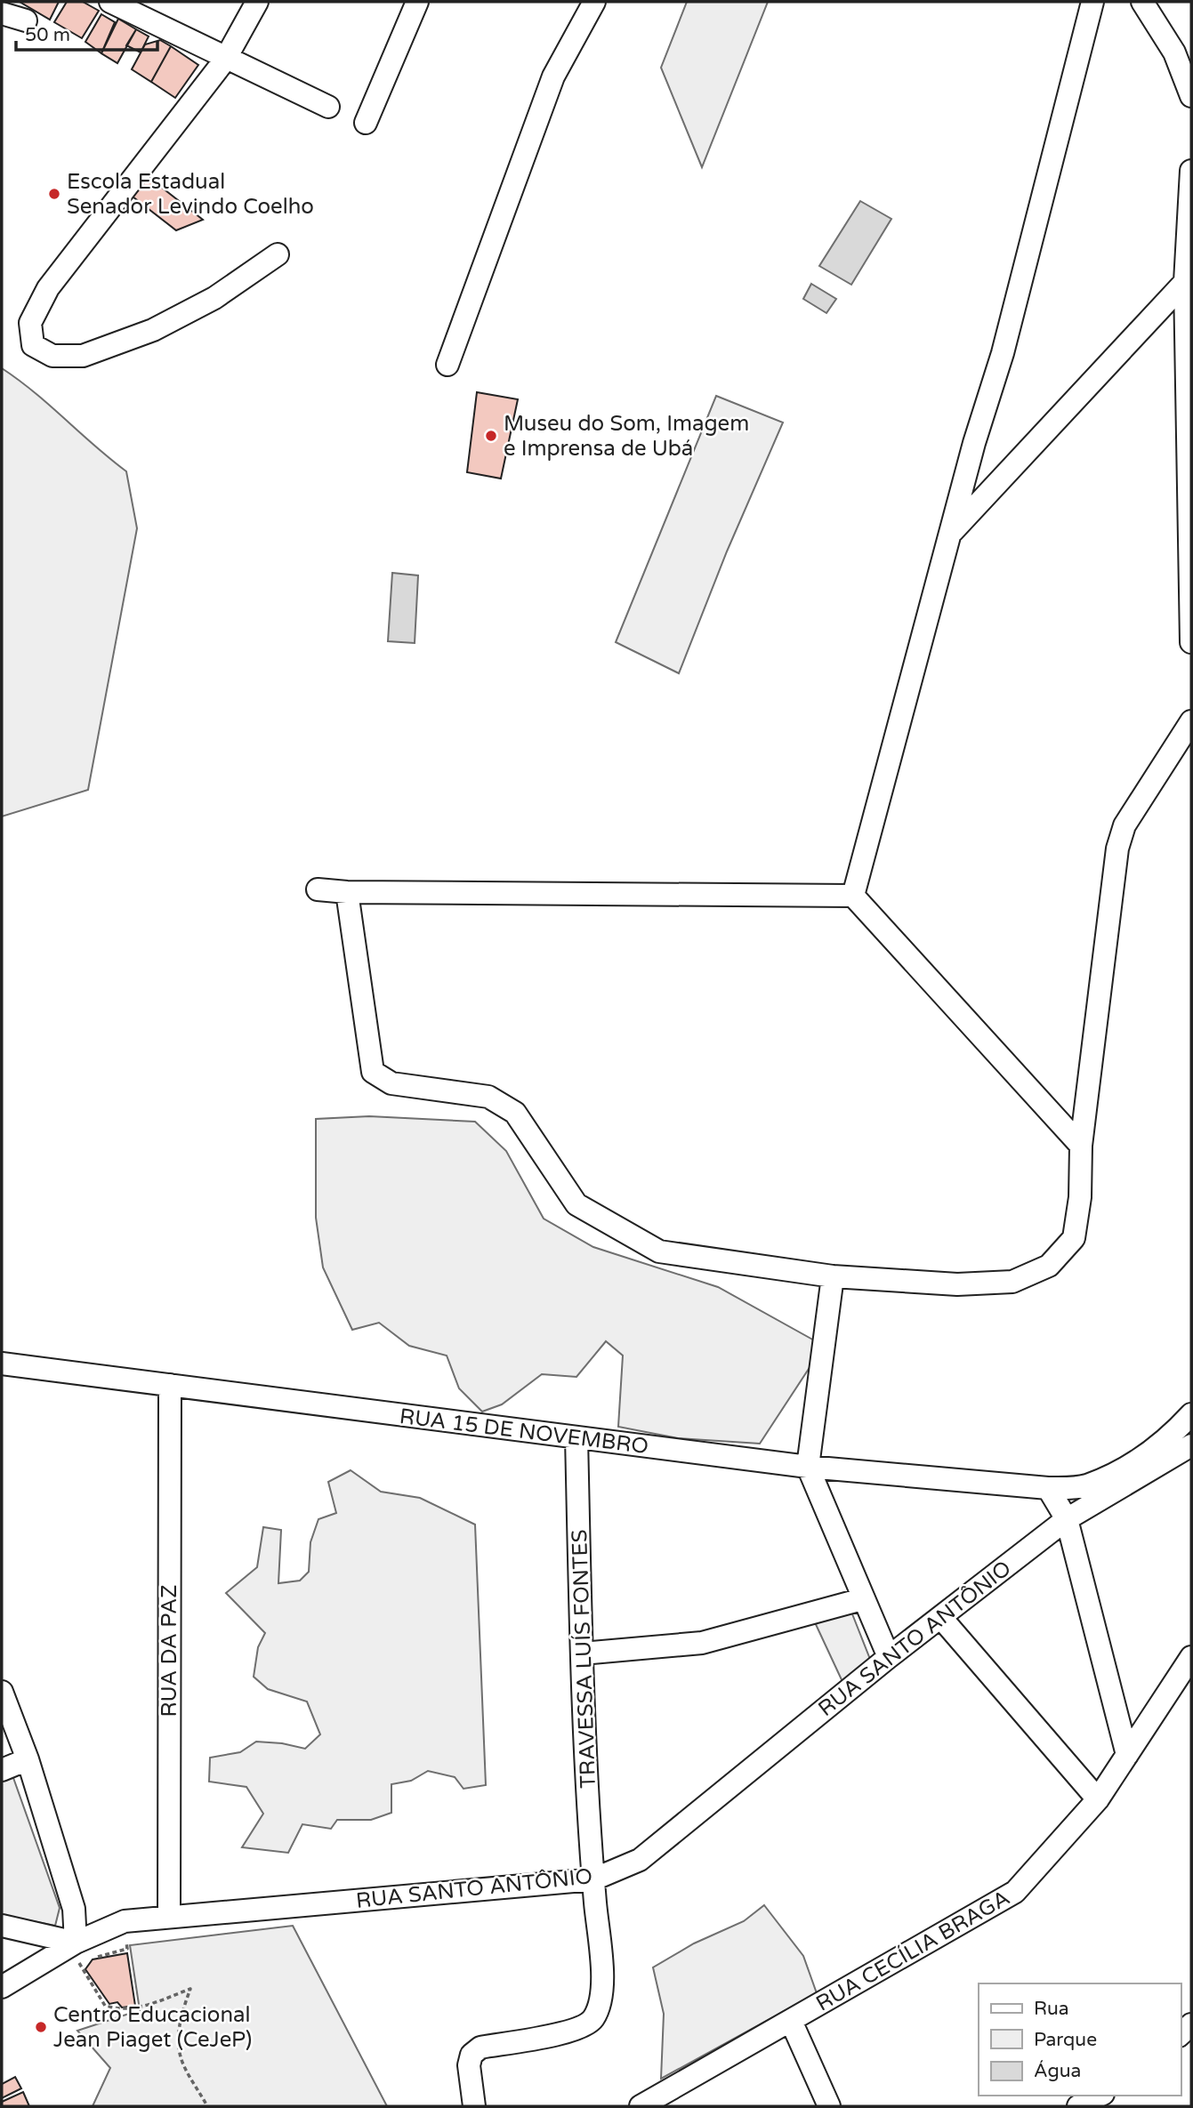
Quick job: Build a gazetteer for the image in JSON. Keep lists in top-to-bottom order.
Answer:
{
  "streets": {
    "street": [
      "RUA 15 DE NOVEMBRO",
      "RUA SANTO ANTÔNIO",
      "RUA DA PAZ",
      "TRAVESSA LUÍS FONTES",
      "RUA CECÍLIA BRAGA"
    ]
  },
  "crossings": [
    ["RUA 15 DE NOVEMBRO", "RUA DA PAZ"],
    ["RUA 15 DE NOVEMBRO", "TRAVESSA LUÍS FONTES"],
    ["RUA SANTO ANTÔNIO", "RUA DA PAZ"],
    ["RUA SANTO ANTÔNIO", "TRAVESSA LUÍS FONTES"]
  ],
  "places": ["Escola Estadual Senador Levindo Coelho", "Museu do Som, Imagem e Imprensa de Ubá", "Centro Educacional Jean Piaget (CeJeP)"],
  "legend": ["Rua", "Parque", "Água"],
  "scale_bar": "50 m"
}
